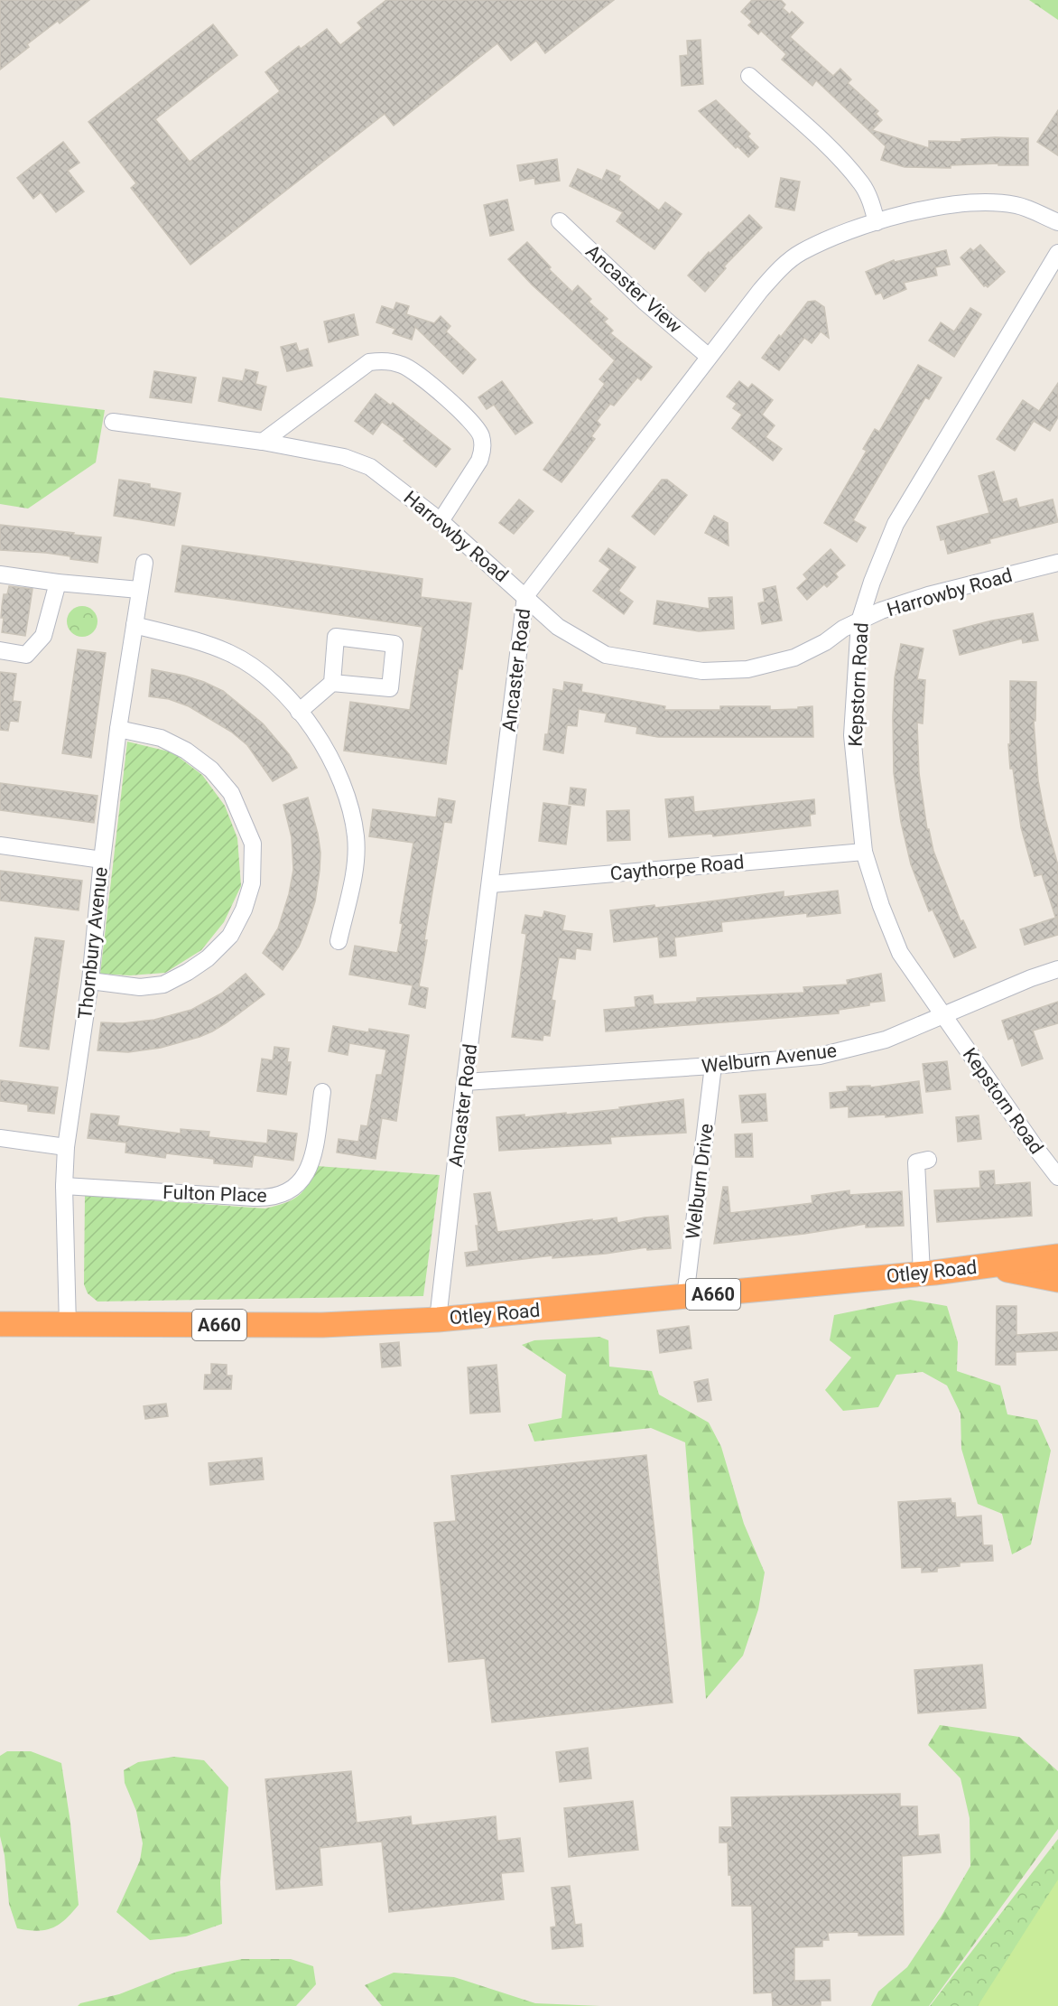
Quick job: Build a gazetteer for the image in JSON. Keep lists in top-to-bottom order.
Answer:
{
  "streets": {
    "highway": ["Otley Road", "A660"],
    "street": [
      "Ancaster View",
      "Harrowby Road",
      "Ancaster Road",
      "Kepstorn Road",
      "Caythorpe Road",
      "Thornbury Avenue",
      "Welburn Avenue",
      "Welburn Drive",
      "Fulton Place"
    ]
  },
  "crossings": [
    ["Ancaster View", "Ancaster Road"],
    ["Harrowby Road", "Ancaster Road"],
    ["Harrowby Road", "Kepstorn Road"],
    ["Ancaster Road", "Caythorpe Road"],
    ["Ancaster Road", "Welburn Avenue"],
    ["Ancaster Road", "Otley Road"],
    ["Kepstorn Road", "Caythorpe Road"],
    ["Kepstorn Road", "Welburn Avenue"],
    ["Thornbury Avenue", "Fulton Place"],
    ["Thornbury Avenue", "Otley Road"],
    ["Welburn Avenue", "Welburn Drive"],
    ["Welburn Drive", "Otley Road"]
  ]
}
